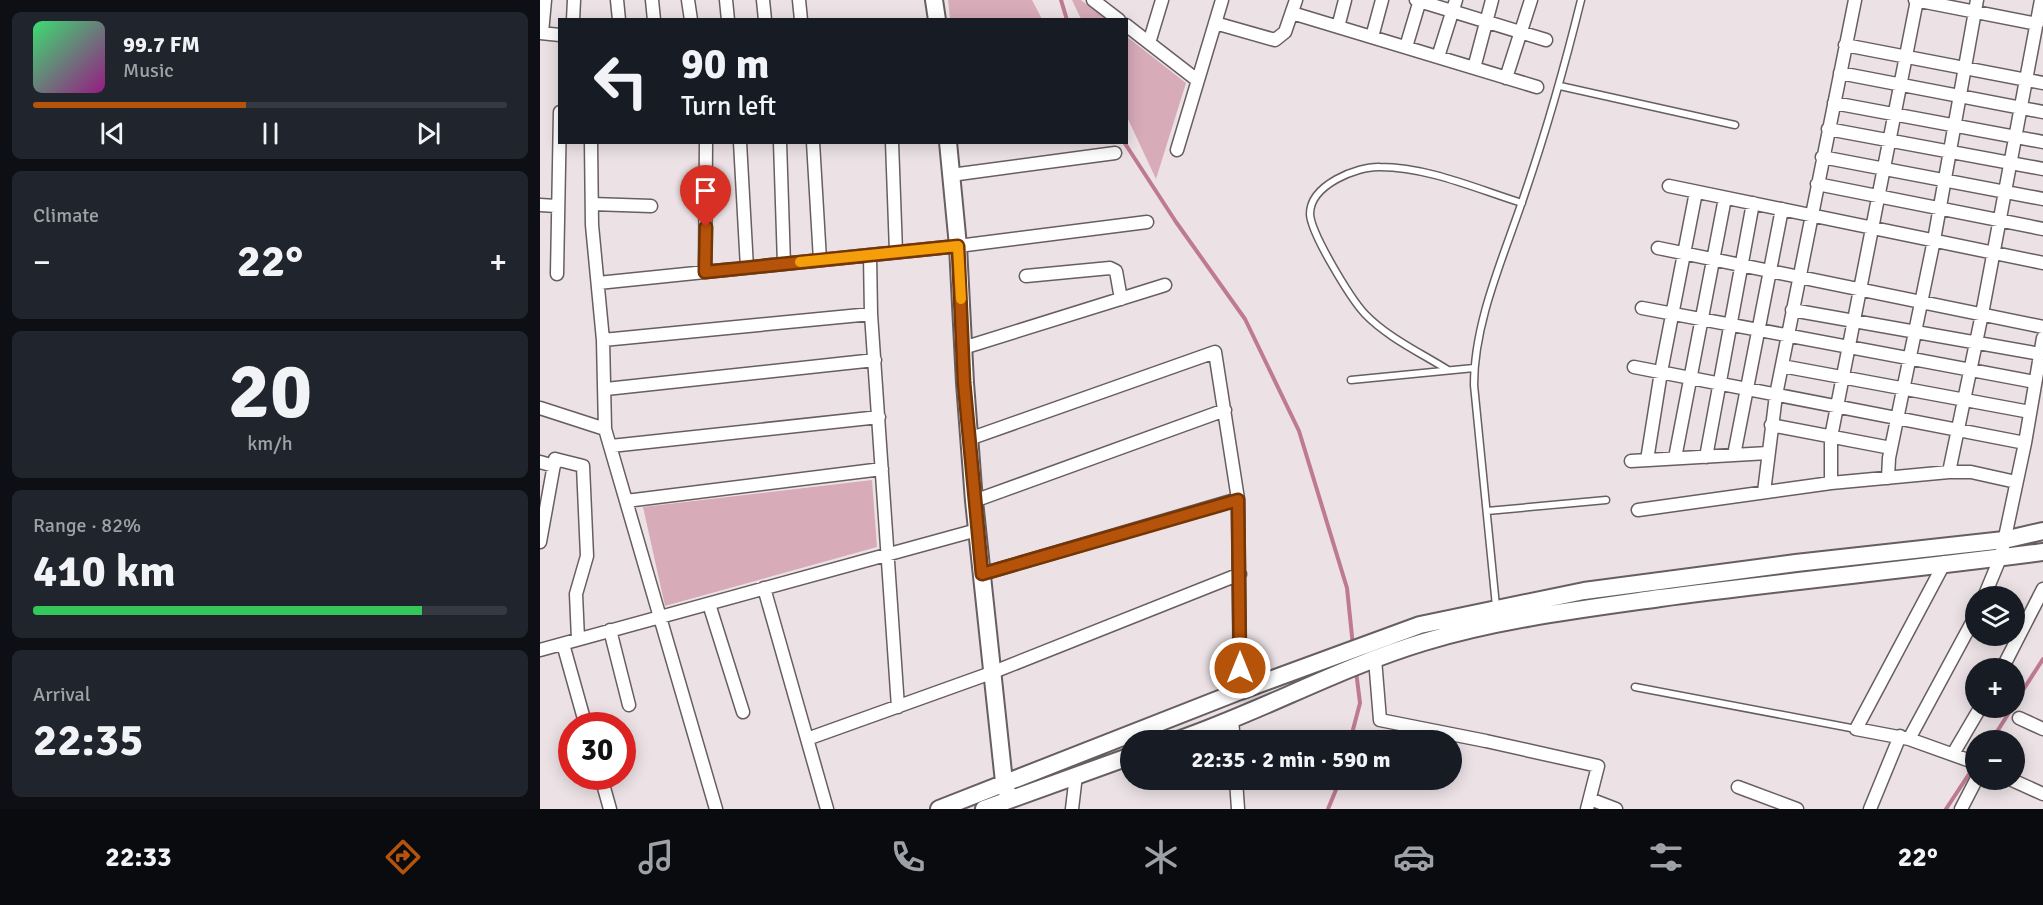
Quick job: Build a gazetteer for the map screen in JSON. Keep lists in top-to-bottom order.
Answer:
{
  "page": {
    "turn": ["90 m", "Turn left"],
    "song": ["99.7 FM", "Music"],
    "tile": [
      "Climate",
      ["20", "km/h"],
      ["Range · 82%", "410 km"],
      ["Arrival", "22:35"]
    ],
    "heat": ["−", "22°", "+"],
    "map_buttons": ["+", "−"],
    "limit": "30",
    "trip": "22:35 · 2 min · 590 m",
    "tabs": ["22:33", "22°"]
  }
}
